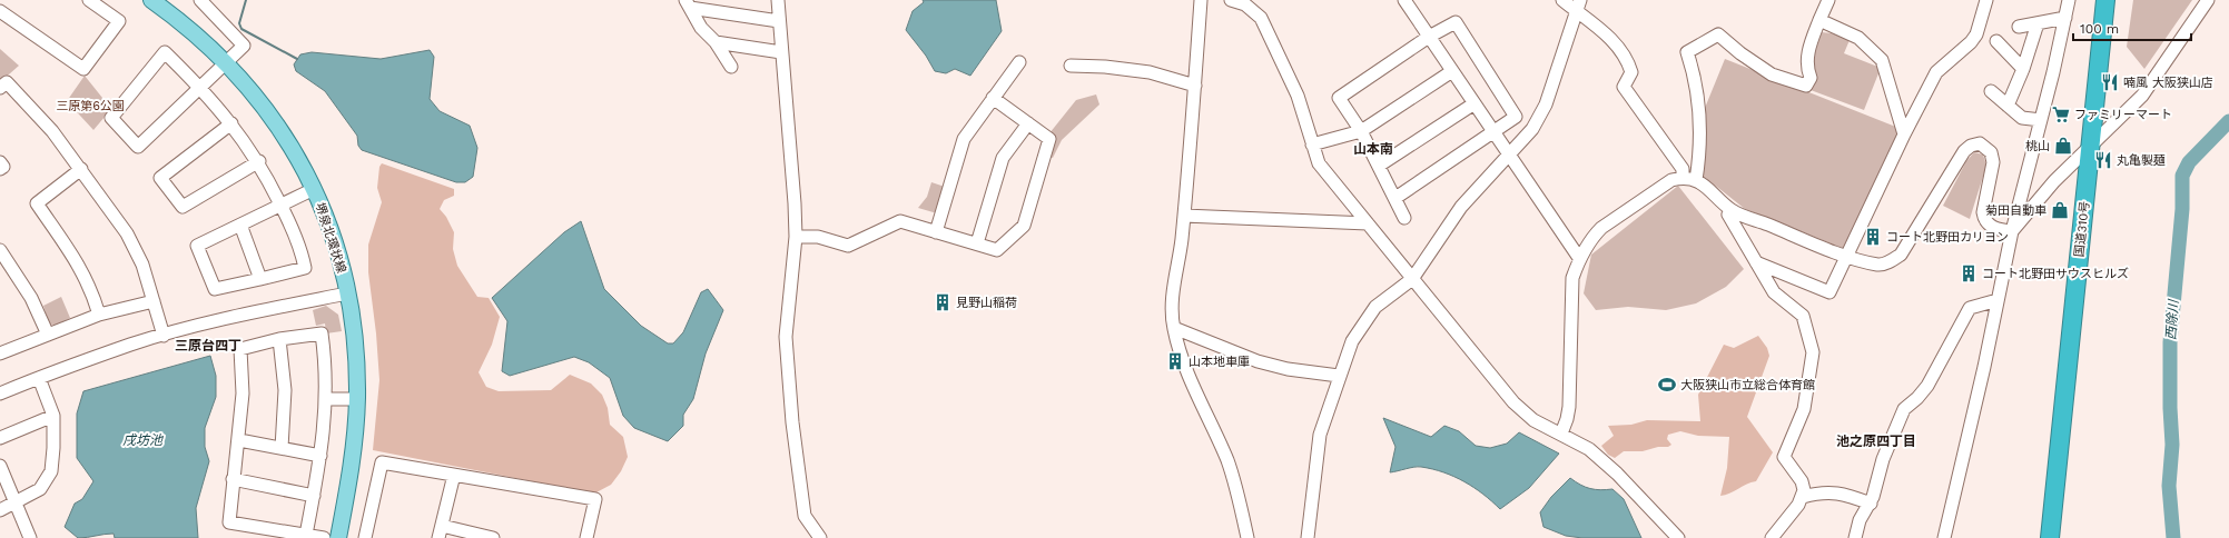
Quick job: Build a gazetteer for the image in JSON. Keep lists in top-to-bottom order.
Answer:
{
  "streets": {
    "highway": ["国道310号"],
    "main road": ["堺泉北環状線"]
  },
  "districts": ["山本南", "三原台四丁", "池之原四丁目"],
  "water": ["西除川", "戌坊池"],
  "parks": ["三原第6公園"],
  "places": {
    "restaurant": ["喃風 大阪狭山店", "丸亀製麺"],
    "supermarket": ["ファミリーマート"],
    "shop": ["桃山", "菊田自動車"],
    "building": [
      "コート北野田カリヨン",
      "コート北野田サウスヒルズ",
      "見野山稲荷",
      "山本地車庫"
    ],
    "sports": ["大阪狭山市立総合体育館"]
  },
  "scale_bar": "100 m"
}
